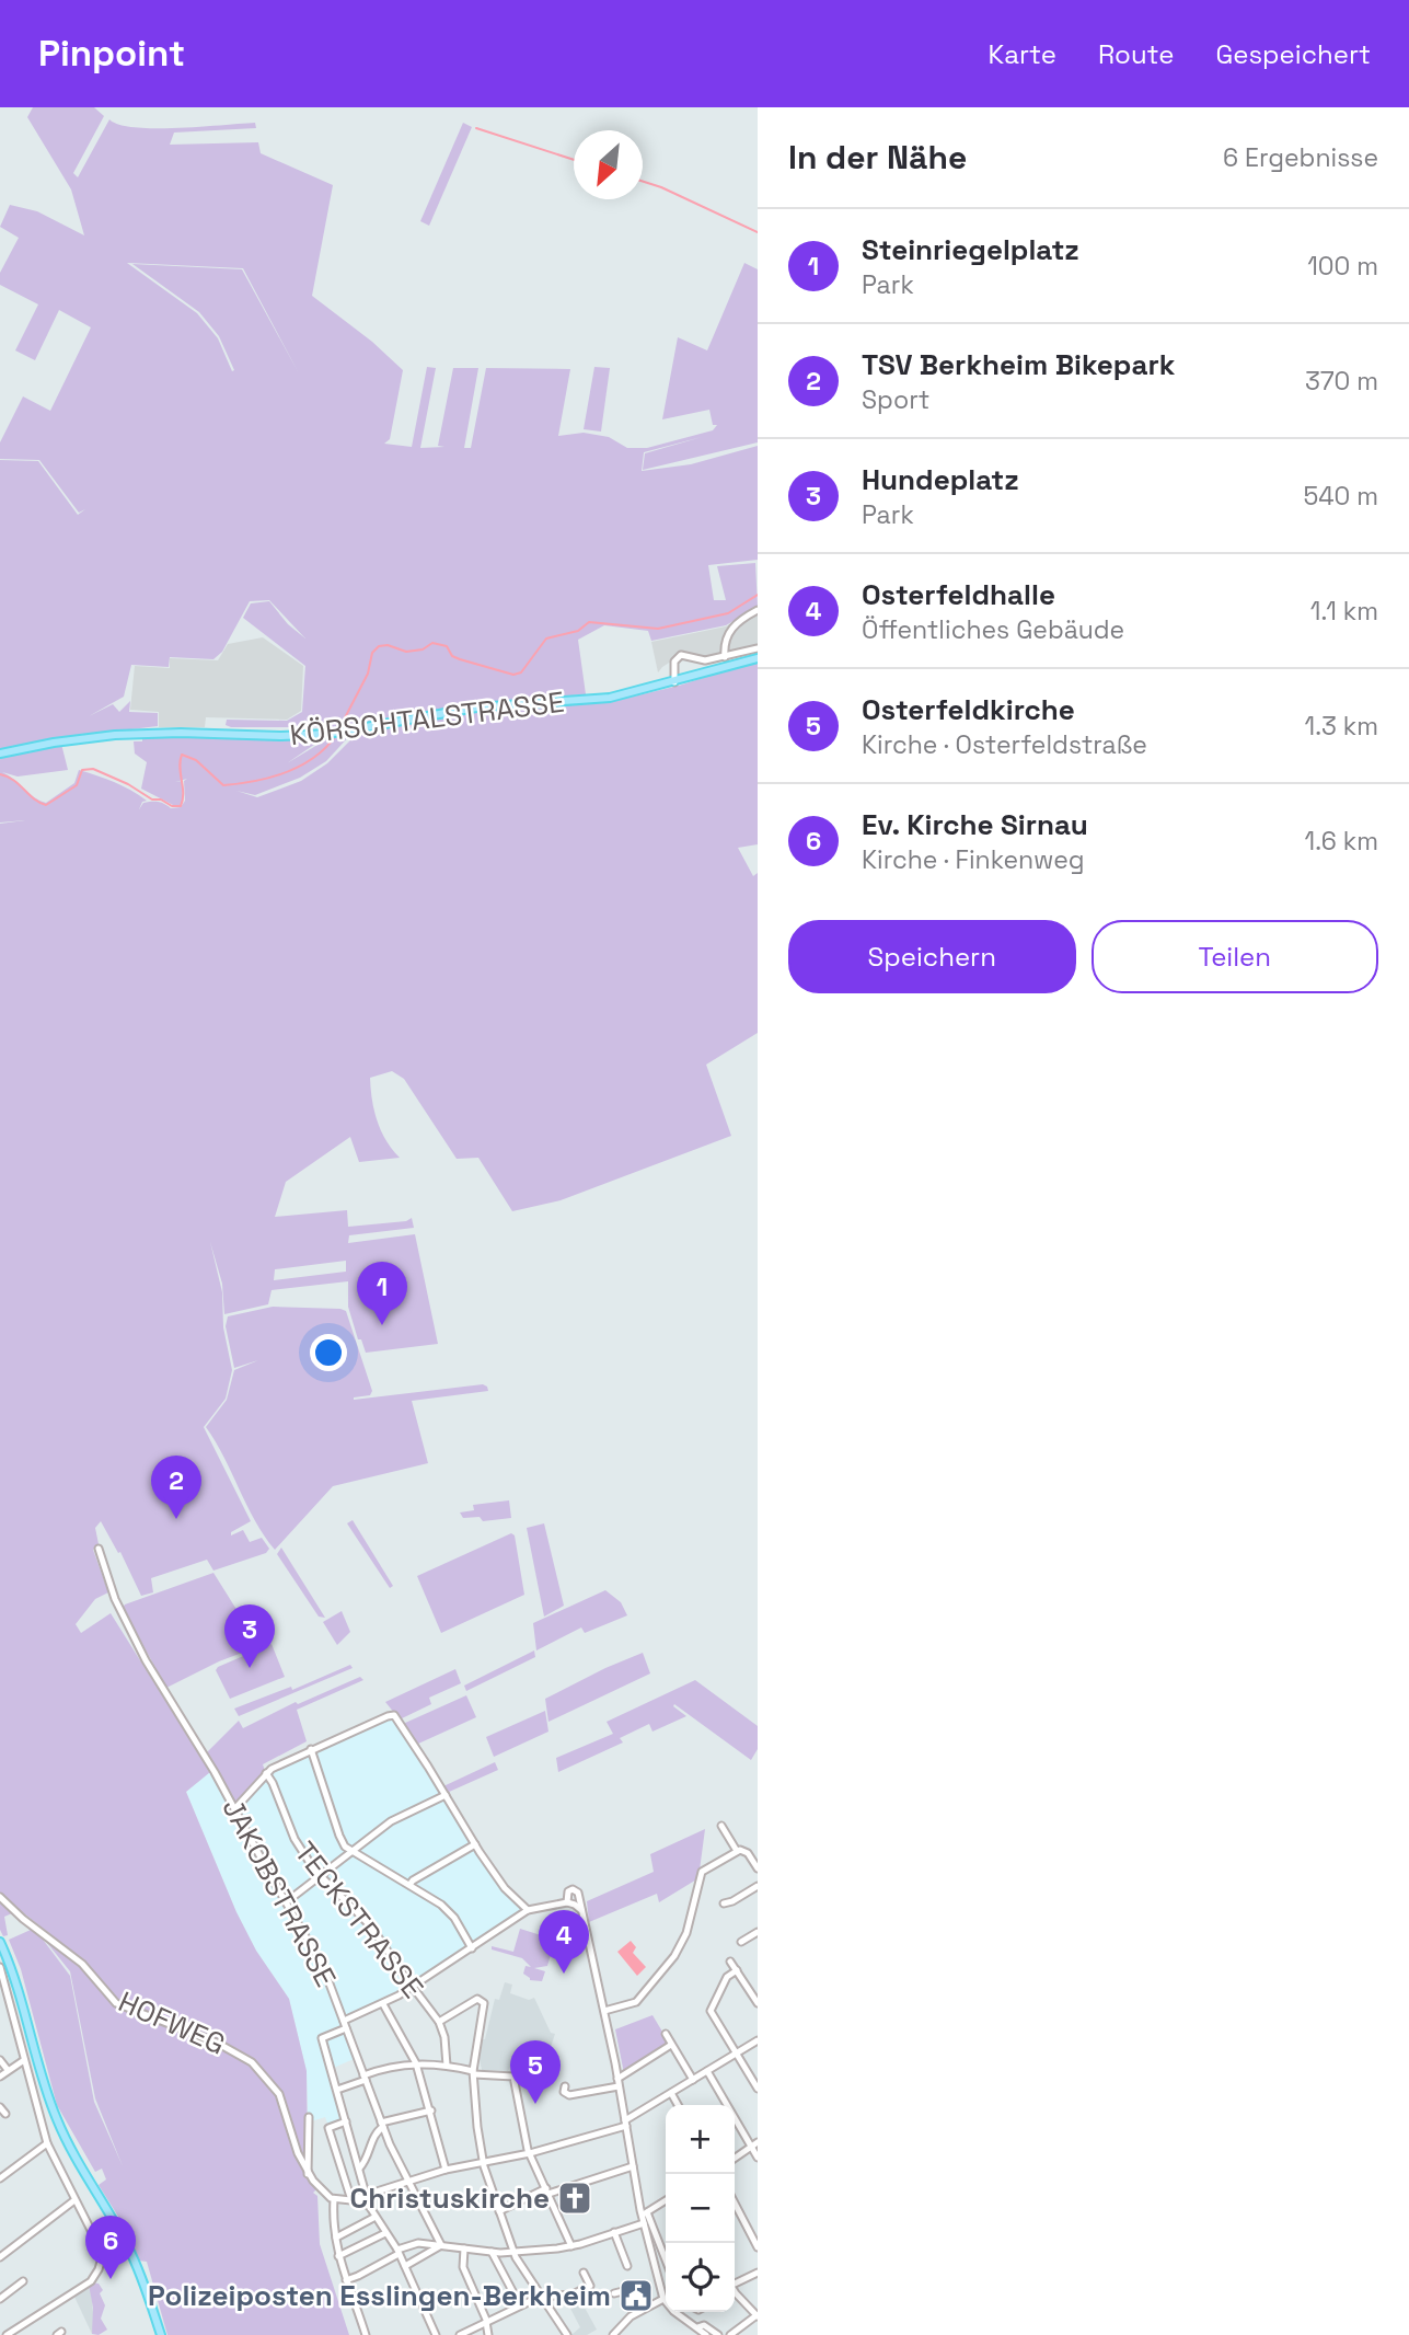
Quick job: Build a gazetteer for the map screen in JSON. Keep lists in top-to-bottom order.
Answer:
{
  "streets": {
    "main road": ["KÖRSCHTALSTRASSE"],
    "street": ["JAKOBSTRASSE", "TECKSTRASSE", "HOFWEG"]
  },
  "places": {
    "church": ["Christuskirche"],
    "public building": ["Polizeiposten Esslingen-Berkheim"]
  },
  "north": "bottom left",
  "page": {
    "header": "Pinpoint",
    "nav": ["Karte", "Route", "Gespeichert"],
    "heading": ["In der Nähe", "6 Ergebnisse"],
    "list": [
      {
        "mark": "1",
        "name": "Steinriegelplatz",
        "note": "Park",
        "value": "100 m"
      },
      {
        "mark": "2",
        "name": "TSV Berkheim Bikepark",
        "note": "Sport",
        "value": "370 m"
      },
      {
        "mark": "3",
        "name": "Hundeplatz",
        "note": "Park",
        "value": "540 m"
      },
      {
        "mark": "4",
        "name": "Osterfeldhalle",
        "note": "Öffentliches Gebäude",
        "value": "1.1 km"
      },
      {
        "mark": "5",
        "name": "Osterfeldkirche",
        "note": "Kirche · Osterfeldstraße",
        "value": "1.3 km"
      },
      {
        "mark": "6",
        "name": "Ev. Kirche Sirnau",
        "note": "Kirche · Finkenweg",
        "value": "1.6 km"
      }
    ],
    "buttons": ["Speichern", "Teilen"],
    "pins": [
      "1",
      "2",
      "3",
      "4",
      "5",
      "6"
    ],
    "map_buttons": ["+", "−"]
  }
}
